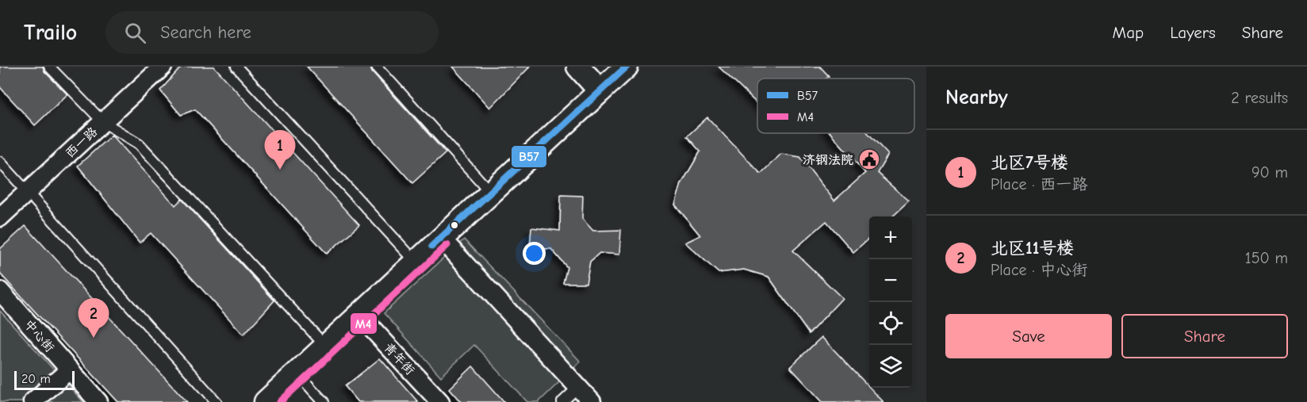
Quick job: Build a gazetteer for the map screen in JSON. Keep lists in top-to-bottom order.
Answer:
{
  "streets": {
    "street": ["西一路", "中心街", "青年街"]
  },
  "places": {
    "public building": ["济钢法院"]
  },
  "lines": ["transit line B57", "transit line M4"],
  "legend": ["B57", "M4"],
  "scale_bar": "20 m",
  "page": {
    "header": "Trailo",
    "search": "Search here",
    "nav": ["Map", "Layers", "Share"],
    "heading": ["Nearby", "2 results"],
    "list": [
      {
        "mark": "1",
        "name": "北区7号楼",
        "note": "Place · 西一路",
        "value": "90 m"
      },
      {
        "mark": "2",
        "name": "北区11号楼",
        "note": "Place · 中心街",
        "value": "150 m"
      }
    ],
    "pins": ["1", "2"],
    "map_buttons": ["+", "−"],
    "buttons": ["Save", "Share"],
    "scale": "20 m"
  }
}
